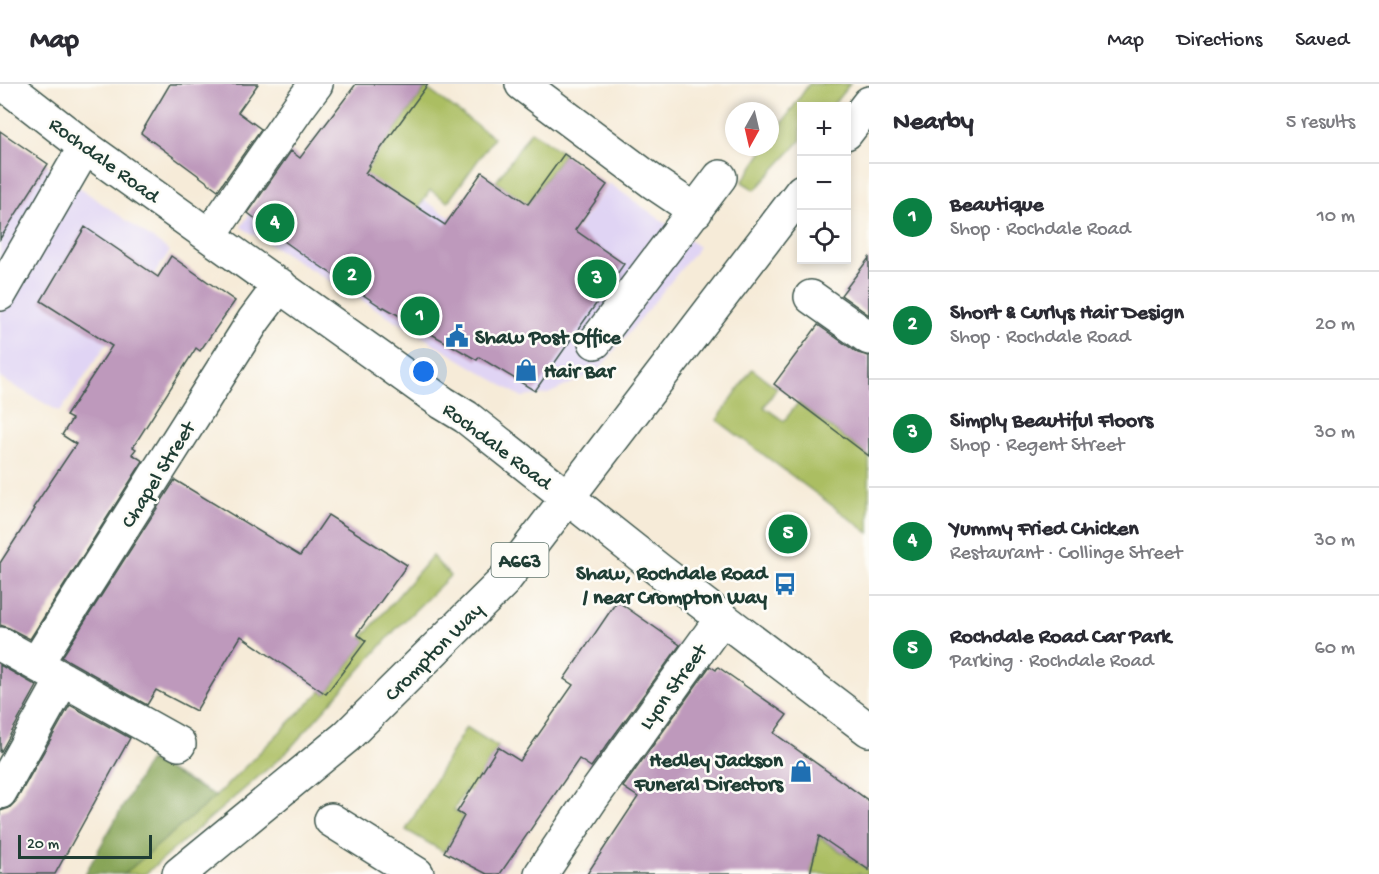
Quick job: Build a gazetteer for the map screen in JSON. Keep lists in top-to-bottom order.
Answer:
{
  "streets": {
    "street": [
      "Rochdale Road",
      "Chapel Street",
      "A663",
      "Crompton Way",
      "Lyon Street"
    ]
  },
  "crossings": [
    ["Rochdale Road", "Chapel Street"],
    ["Rochdale Road", "Crompton Way"],
    ["Rochdale Road", "Lyon Street"]
  ],
  "places": {
    "public building": ["Shaw Post Office"],
    "shop": ["Hair Bar", "Hedley Jackson Funeral Directors"],
    "bus stop": ["Shaw, Rochdale Road / near Crompton Way"]
  },
  "scale_bar": "20 m",
  "north": "bottom",
  "page": {
    "header": "Map",
    "nav": ["Map", "Directions", "Saved"],
    "heading": ["Nearby", "5 results"],
    "map_buttons": ["+", "−"],
    "list": [
      {
        "mark": "1",
        "name": "Beautique",
        "note": "Shop · Rochdale Road",
        "value": "10 m"
      },
      {
        "mark": "2",
        "name": "Short & Curlys Hair Design",
        "note": "Shop · Rochdale Road",
        "value": "20 m"
      },
      {
        "mark": "3",
        "name": "Simply Beautiful Floors",
        "note": "Shop · Regent Street",
        "value": "30 m"
      },
      {
        "mark": "4",
        "name": "Yummy Fried Chicken",
        "note": "Restaurant · Collinge Street",
        "value": "30 m"
      },
      {
        "mark": "5",
        "name": "Rochdale Road Car Park",
        "note": "Parking · Rochdale Road",
        "value": "60 m"
      }
    ],
    "pins": [
      "4",
      "2",
      "3",
      "1",
      "5"
    ],
    "scale": "20 m"
  }
}
